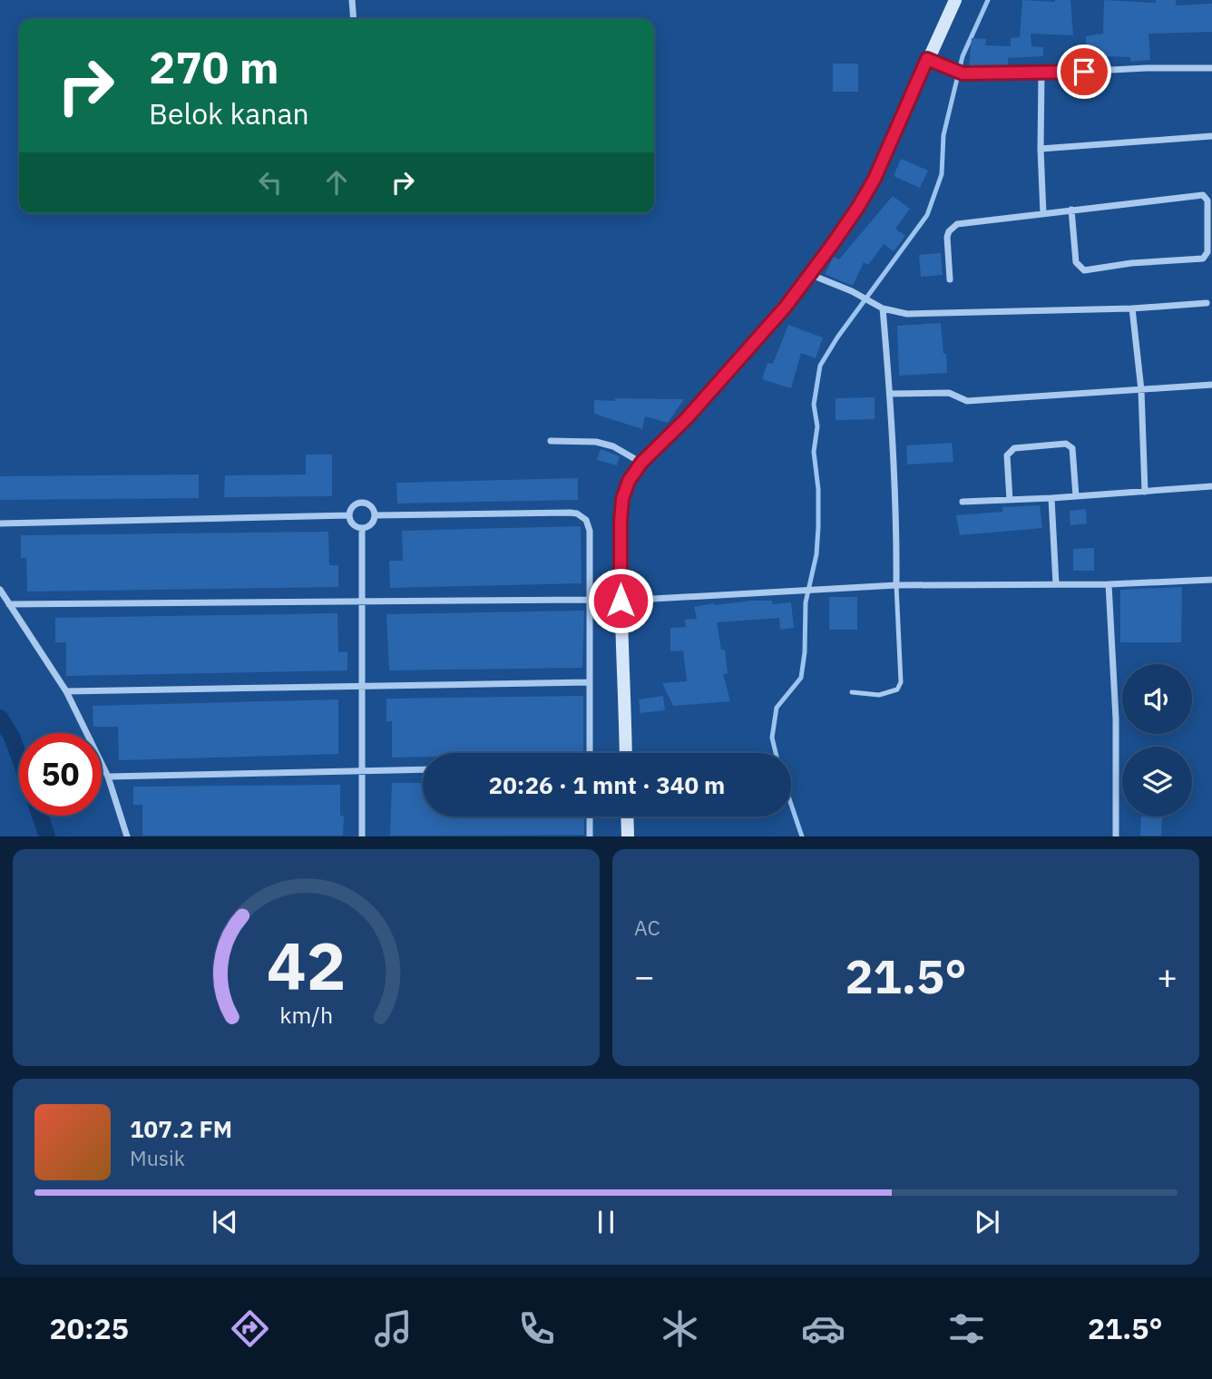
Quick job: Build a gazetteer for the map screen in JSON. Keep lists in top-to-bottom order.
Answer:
{
  "page": {
    "turn": ["270 m", "Belok kanan"],
    "limit": "50",
    "trip": "20:26 · 1 mnt · 340 m",
    "tile": "AC",
    "heat": ["−", "21.5°", "+"],
    "song": ["107.2 FM", "Musik"],
    "tabs": ["20:25", "21.5°"],
    "gauge": ["42", "km/h"]
  }
}
